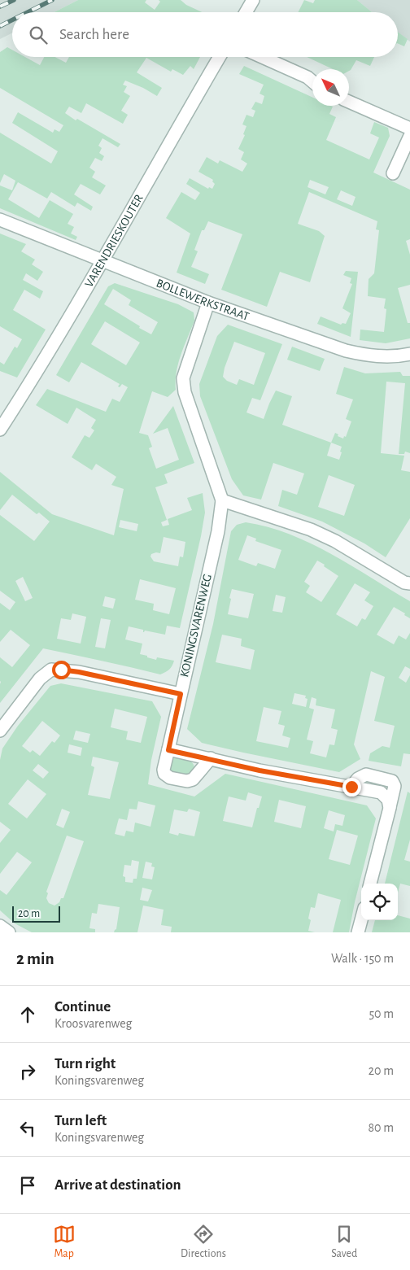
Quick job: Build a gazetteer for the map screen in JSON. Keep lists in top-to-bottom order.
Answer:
{
  "streets": {
    "street": ["VARENDRIESKOUTER", "BOLLEWERKSTRAAT", "KONINGSVARENWEG"]
  },
  "crossings": [
    ["VARENDRIESKOUTER", "BOLLEWERKSTRAAT"],
    ["BOLLEWERKSTRAAT", "KONINGSVARENWEG"]
  ],
  "scale_bar": "20 m",
  "north": "top left",
  "page": {
    "search": "Search here",
    "scale": "20 m",
    "heading": ["2 min", "Walk · 150 m"],
    "list": [
      ["Continue", "Kroosvarenweg", "50 m"],
      ["Turn right", "Koningsvarenweg", "20 m"],
      ["Turn left", "Koningsvarenweg", "80 m"],
      "Arrive at destination"
    ],
    "nav": ["Map", "Directions", "Saved"]
  }
}
